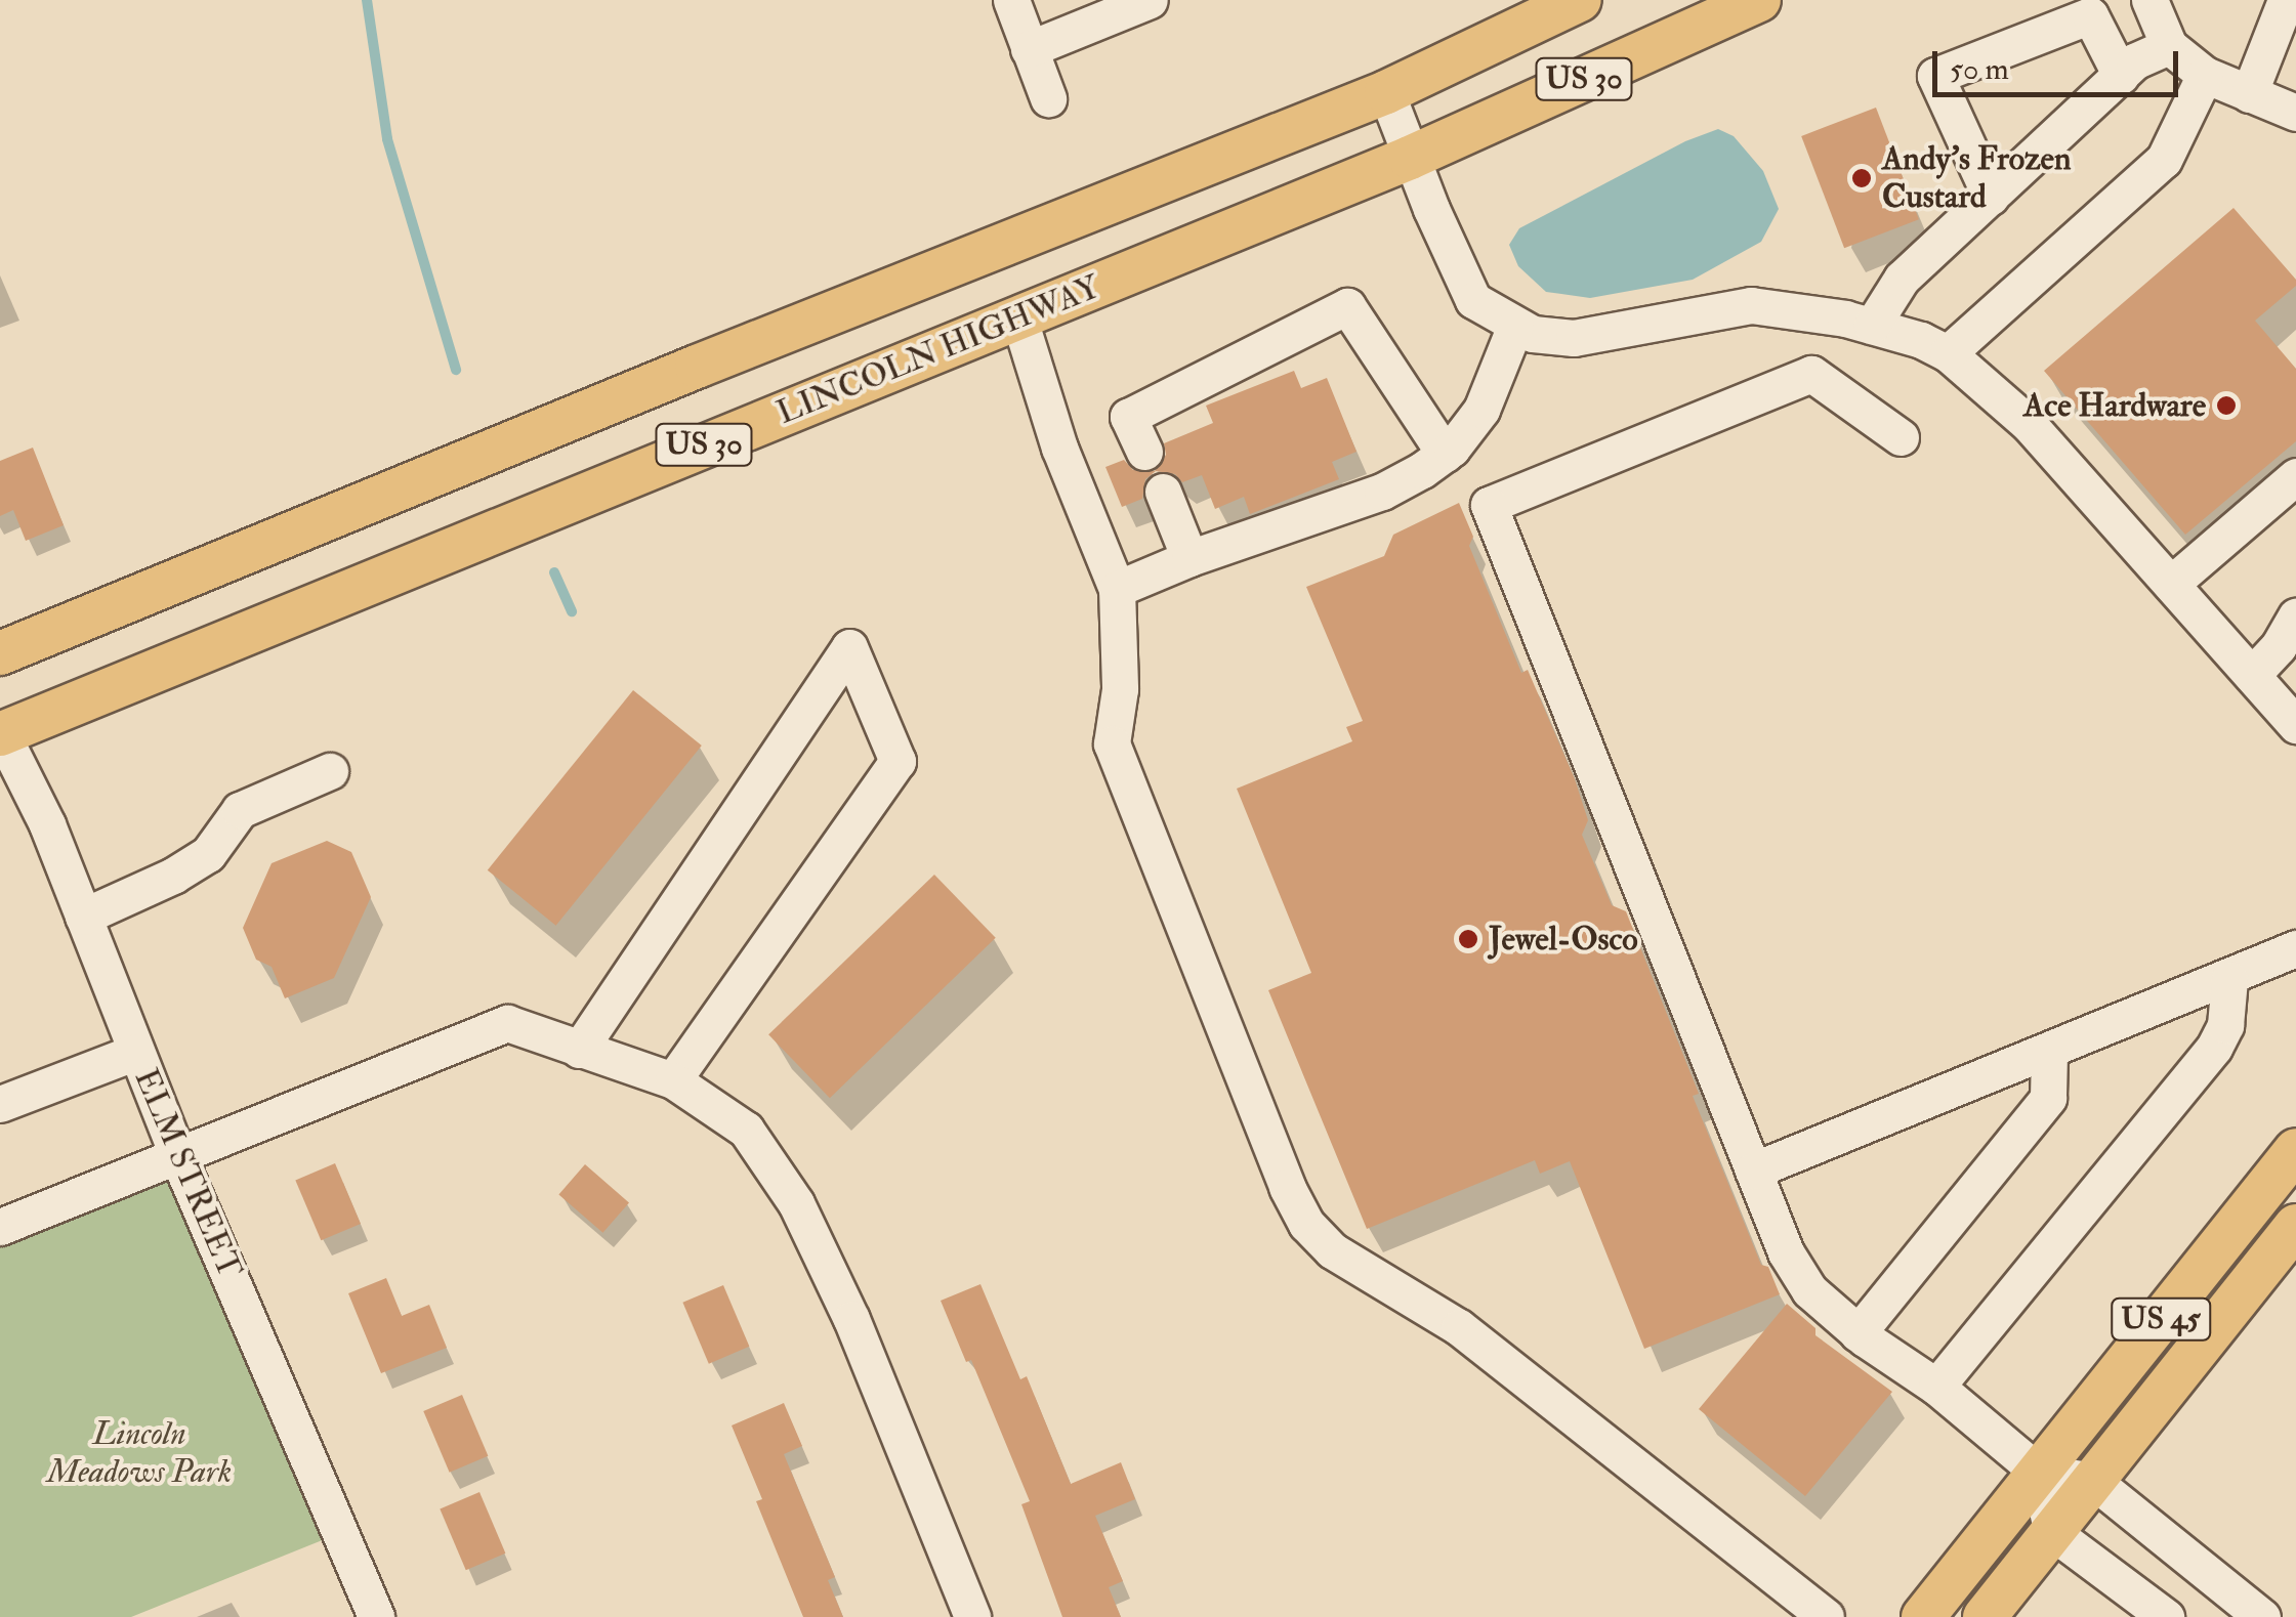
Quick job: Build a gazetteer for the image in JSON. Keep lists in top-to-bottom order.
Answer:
{
  "streets": {
    "main road": ["US 30", "LINCOLN HIGHWAY", "US 45"],
    "street": ["ELM STREET"]
  },
  "crossings": [
    ["LINCOLN HIGHWAY", "ELM STREET"]
  ],
  "parks": ["Lincoln Meadows Park"],
  "places": ["Andy's Frozen Custard", "Ace Hardware", "Jewel-Osco"],
  "scale_bar": "50 m"
}
